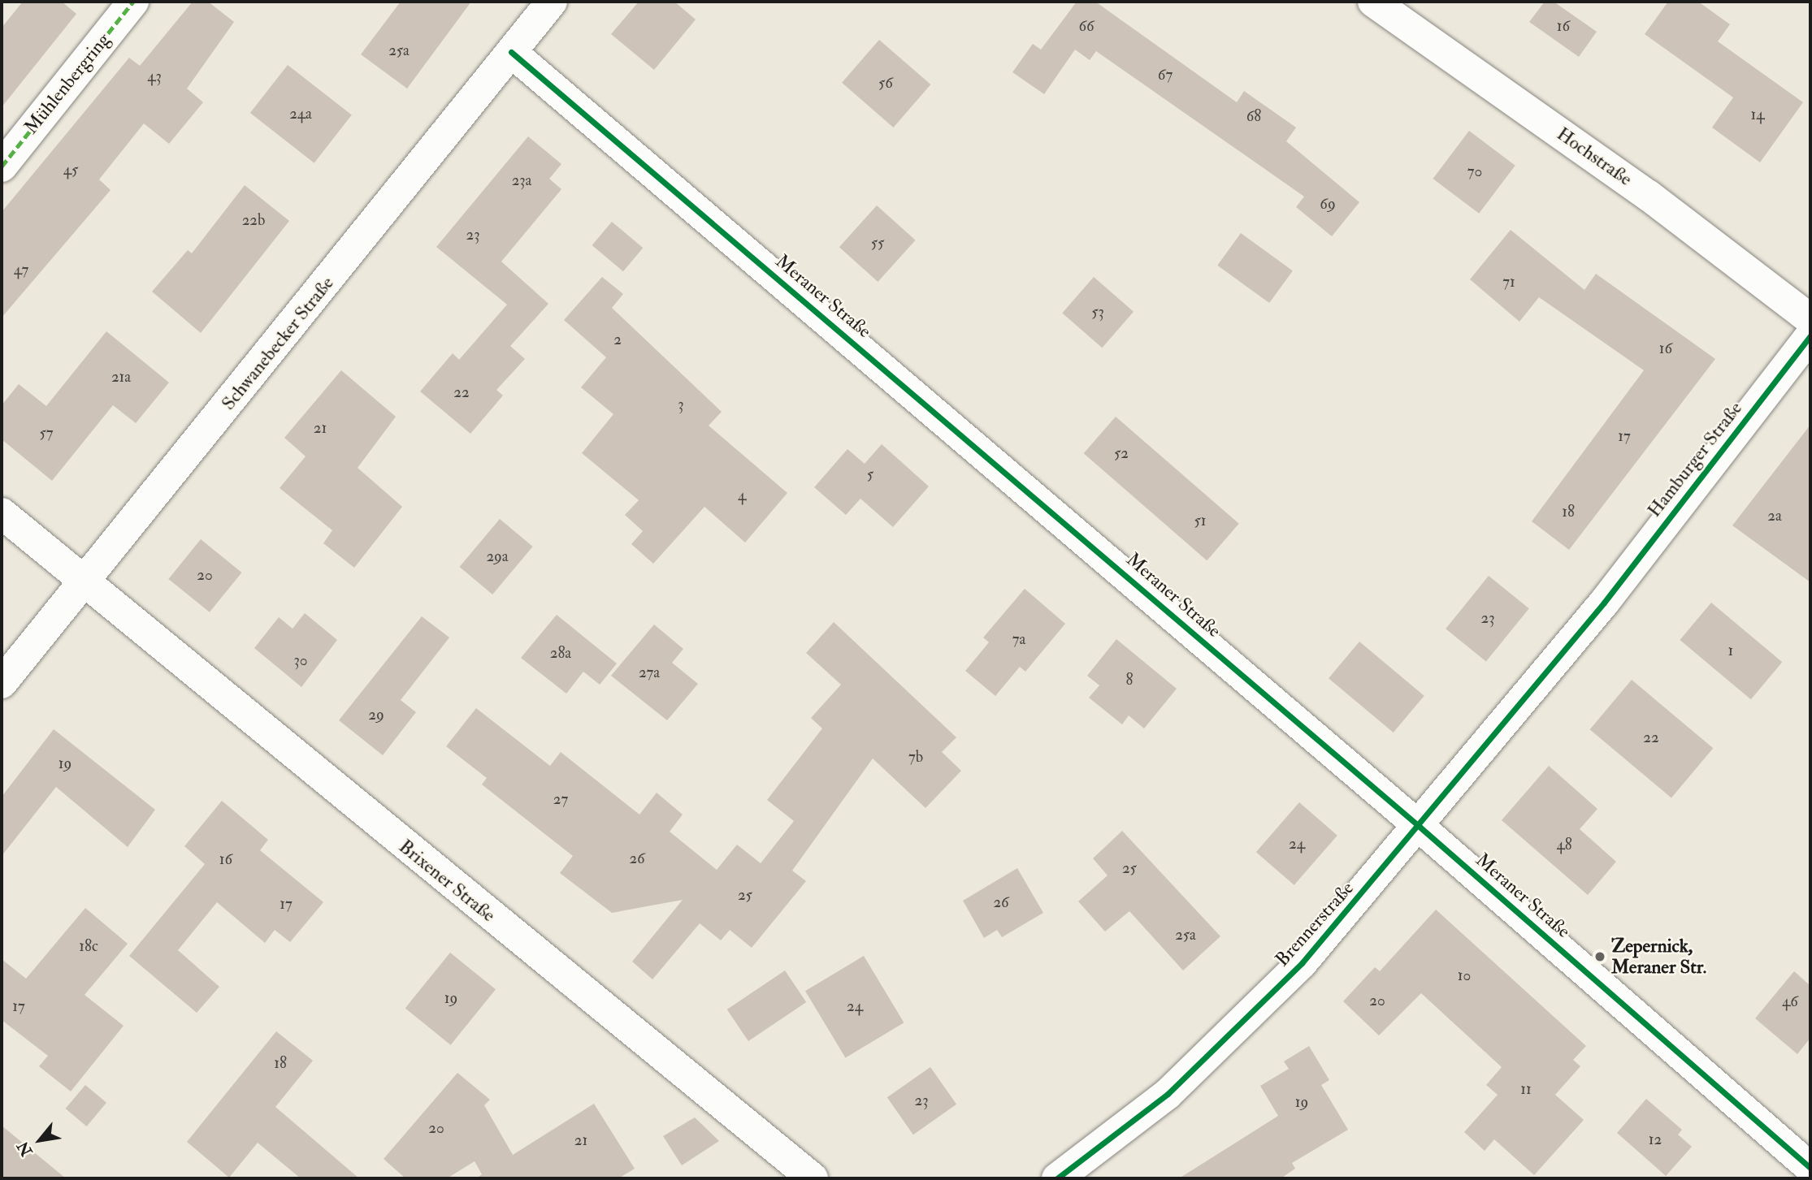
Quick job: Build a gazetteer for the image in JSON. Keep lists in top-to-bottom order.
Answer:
{
  "streets": {
    "street": [
      "Mühlenbergring",
      "Hochstraße",
      "Meraner Straße",
      "Schwanebecker Straße",
      "Hamburger Straße",
      "Brixener Straße",
      "Brennerstraße"
    ]
  },
  "crossings": [
    ["Meraner Straße", "Schwanebecker Straße"],
    ["Meraner Straße", "Brennerstraße"],
    ["Schwanebecker Straße", "Brixener Straße"],
    ["Hamburger Straße", "Brennerstraße"]
  ],
  "places": ["Zepernick, Meraner Str."],
  "house_numbers": [
    "66",
    "16",
    "25a",
    "67",
    "43",
    "56",
    "24a",
    "14",
    "68",
    "45",
    "70",
    "23a",
    "69",
    "22b",
    "23",
    "55",
    "47",
    "71",
    "53",
    "2",
    "16",
    "21a",
    "22",
    "3",
    "21",
    "57",
    "17",
    "52",
    "5",
    "4",
    "18",
    "2a",
    "51",
    "29a",
    "20",
    "23",
    "7a",
    "1",
    "28a",
    "30",
    "27a",
    "8",
    "29",
    "22",
    "7b",
    "19",
    "27",
    "24",
    "48",
    "26",
    "16",
    "25",
    "25",
    "26",
    "17",
    "25a",
    "18c",
    "10",
    "19",
    "20",
    "46",
    "17",
    "24",
    "18",
    "11",
    "23",
    "19",
    "20",
    "12",
    "21"
  ],
  "north": "bottom left"
}
